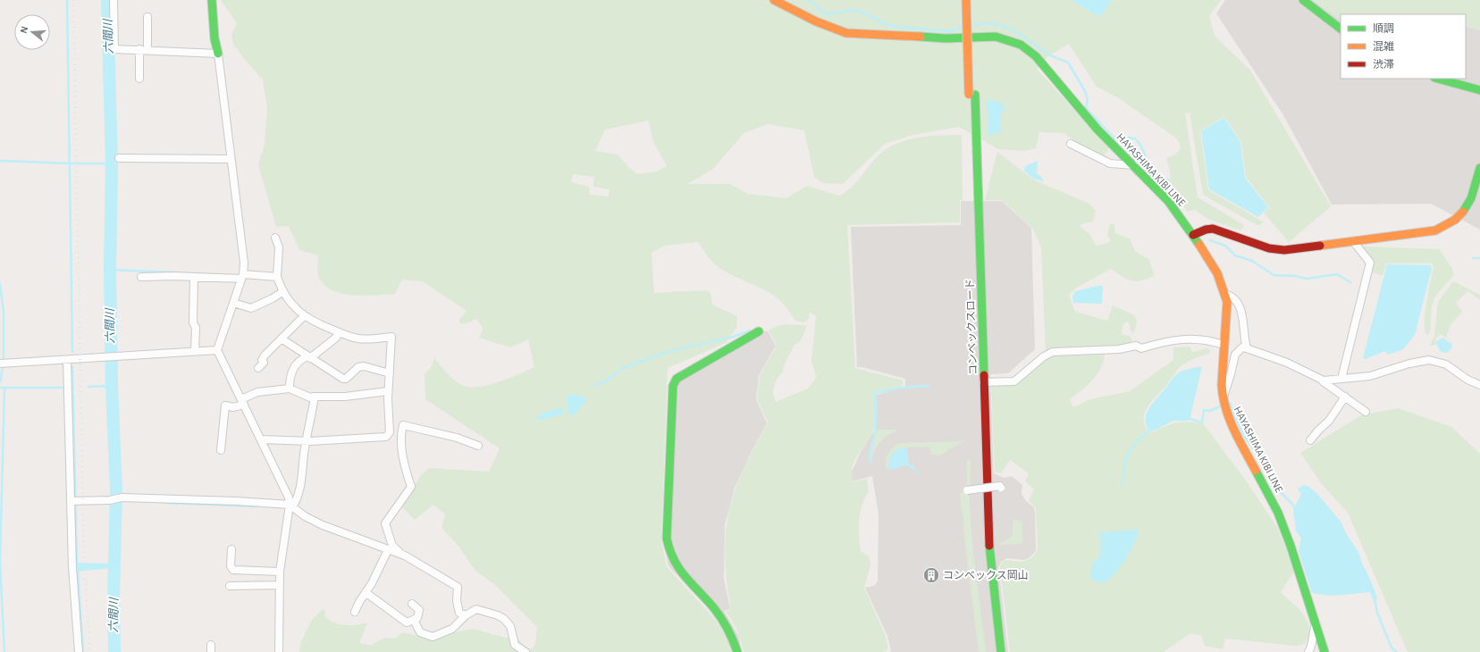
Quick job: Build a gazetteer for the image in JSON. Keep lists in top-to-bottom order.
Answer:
{
  "streets": {
    "street": ["HAYASHIMA KIBI LINE", "コンベックスロード"]
  },
  "water": ["六間川"],
  "places": {
    "building": ["コンベックス岡山"]
  },
  "legend": ["順調", "混雑", "渋滞"],
  "north": "left"
}
